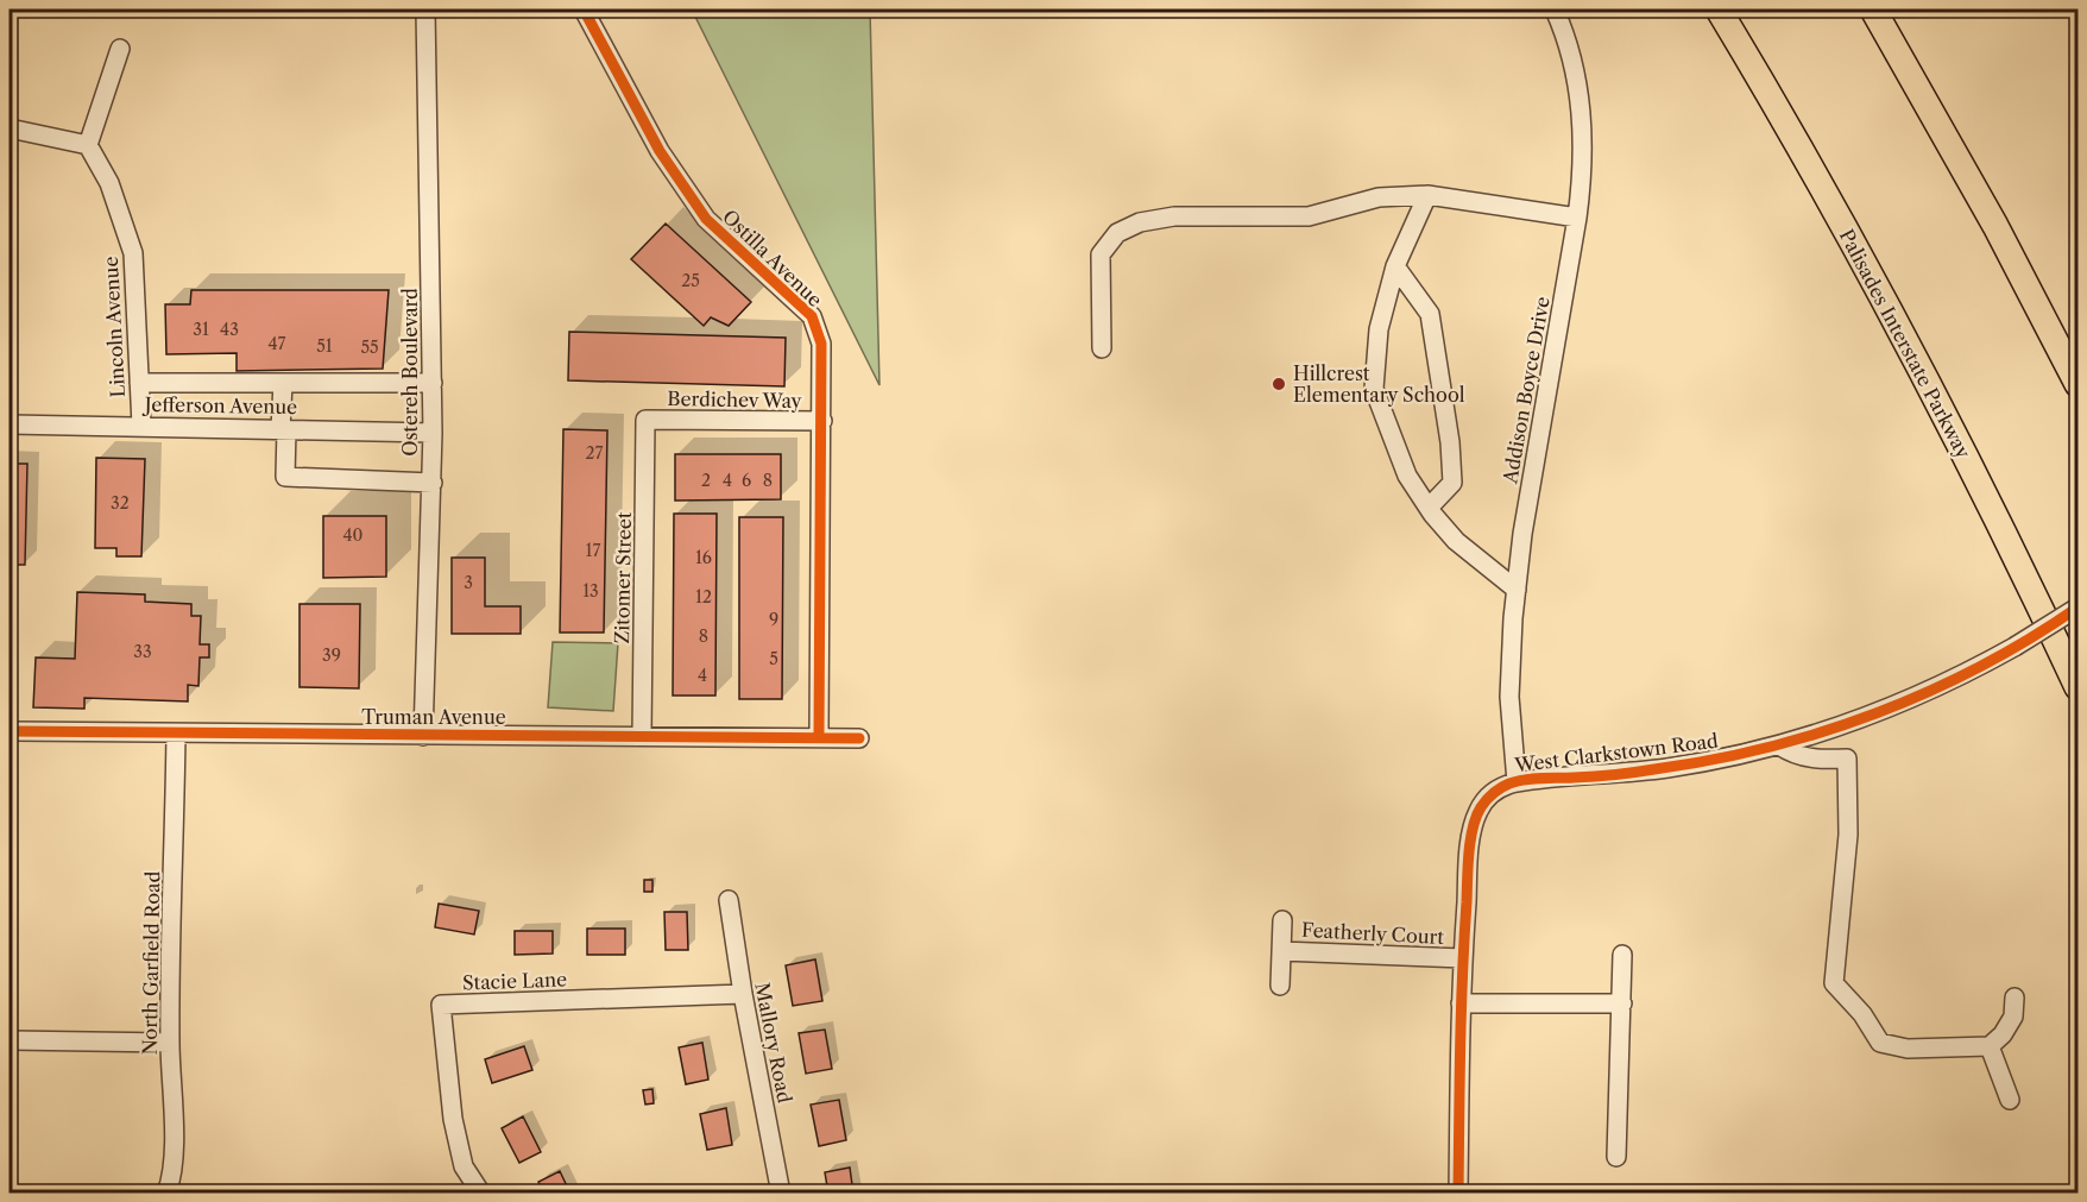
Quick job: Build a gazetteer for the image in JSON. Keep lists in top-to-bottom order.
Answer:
{
  "streets": {
    "highway": ["Palisades Interstate Parkway"],
    "street": [
      "Ostilla Avenue",
      "Lincoln Avenue",
      "Ostereh Boulevard",
      "Addison Boyce Drive",
      "Berdichev Way",
      "Jefferson Avenue",
      "Zitomer Street",
      "Truman Avenue",
      "West Clarkstown Road",
      "Featherly Court",
      "North Garfield Road",
      "Stacie Lane",
      "Mallory Road"
    ]
  },
  "crossings": [
    ["Ostilla Avenue", "Berdichev Way"],
    ["Ostilla Avenue", "Truman Avenue"],
    ["Lincoln Avenue", "Jefferson Avenue"],
    ["Ostereh Boulevard", "Jefferson Avenue"],
    ["Ostereh Boulevard", "Truman Avenue"],
    ["Addison Boyce Drive", "West Clarkstown Road"],
    ["Berdichev Way", "Zitomer Street"],
    ["Zitomer Street", "Truman Avenue"],
    ["Truman Avenue", "North Garfield Road"],
    ["West Clarkstown Road", "Featherly Court"],
    ["Stacie Lane", "Mallory Road"]
  ],
  "places": ["Hillcrest Elementary School"],
  "house_numbers": [
    "25",
    "31",
    "43",
    "47",
    "51",
    "55",
    "27",
    "2",
    "4",
    "6",
    "8",
    "32",
    "40",
    "17",
    "16",
    "3",
    "13",
    "12",
    "9",
    "8",
    "33",
    "39",
    "5",
    "4"
  ]
}
